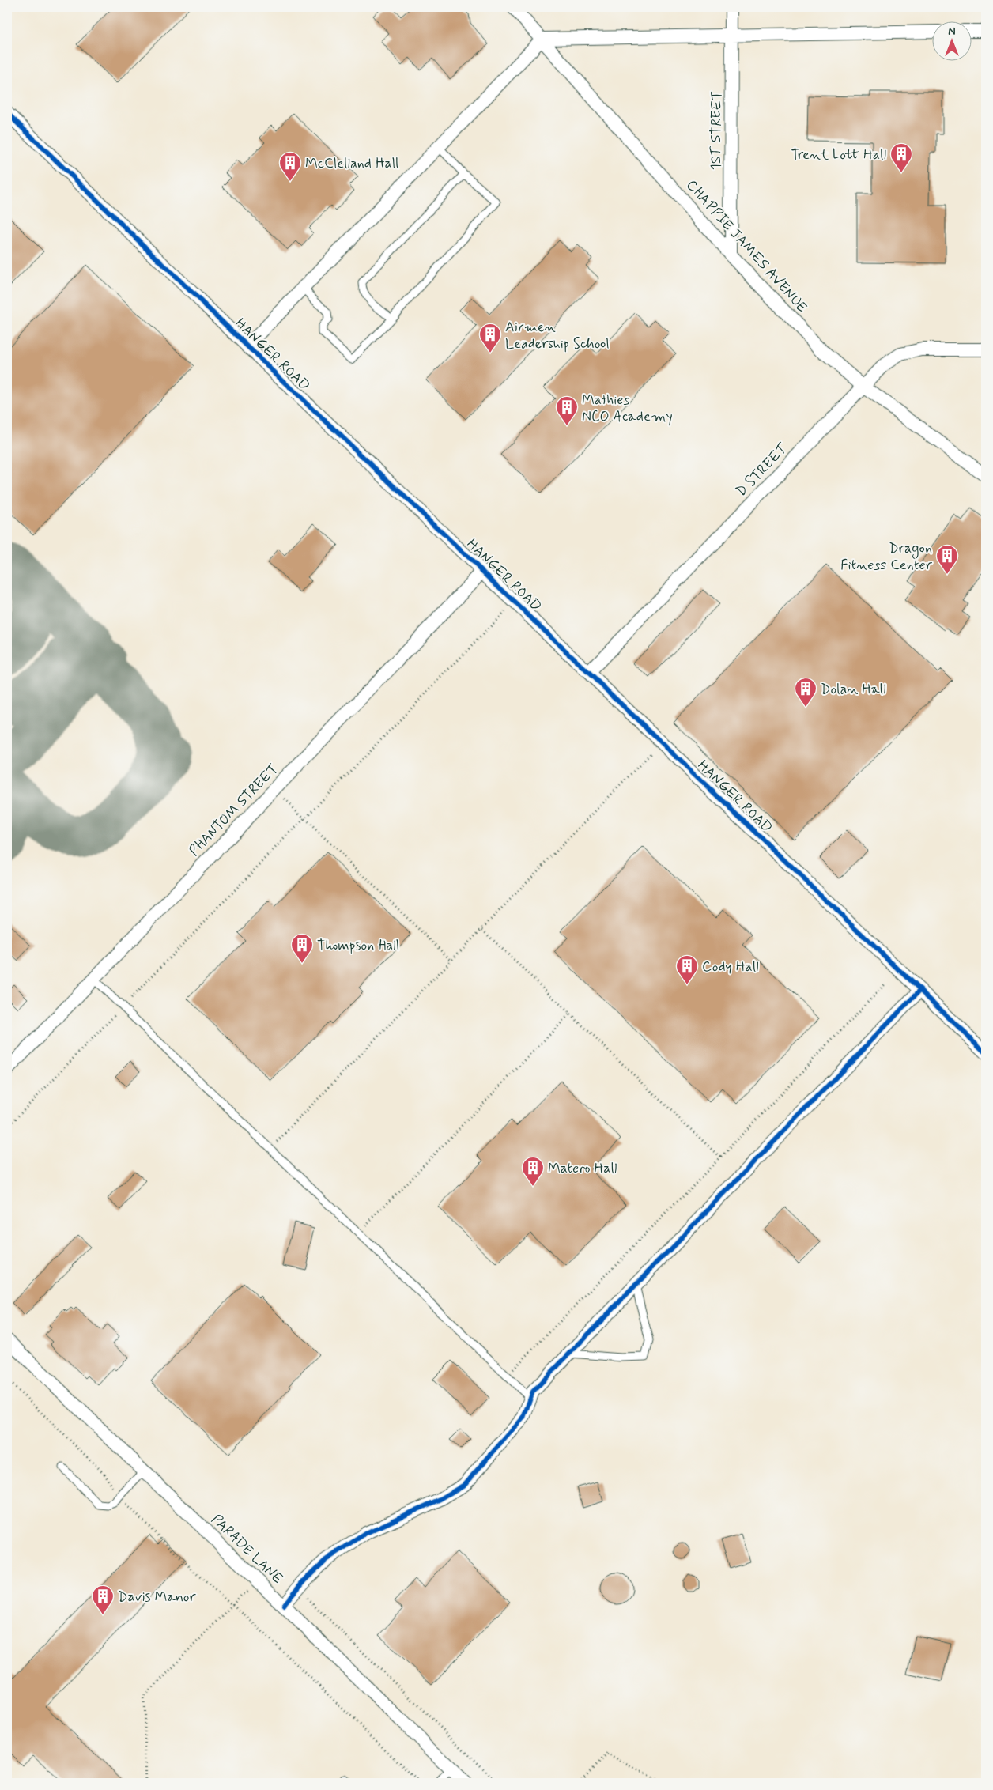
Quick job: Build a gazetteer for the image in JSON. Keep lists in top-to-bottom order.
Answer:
{
  "streets": {
    "street": [
      "1ST STREET",
      "CHAPPIE JAMES AVENUE",
      "HANGER ROAD",
      "D STREET",
      "PHANTOM STREET",
      "PARADE LANE"
    ]
  },
  "crossings": [
    ["1ST STREET", "CHAPPIE JAMES AVENUE"],
    ["CHAPPIE JAMES AVENUE", "D STREET"],
    ["HANGER ROAD", "D STREET"],
    ["HANGER ROAD", "PHANTOM STREET"]
  ],
  "places": {
    "building": [
      "Trent Lott Hall",
      "McClelland Hall",
      "Airmen Leadership School",
      "Mathies NCO Academy",
      "Dragon Fitness Center",
      "Dolan Hall",
      "Thompson Hall",
      "Cody Hall",
      "Matero Hall",
      "Davis Manor"
    ]
  },
  "north": "top"
}
